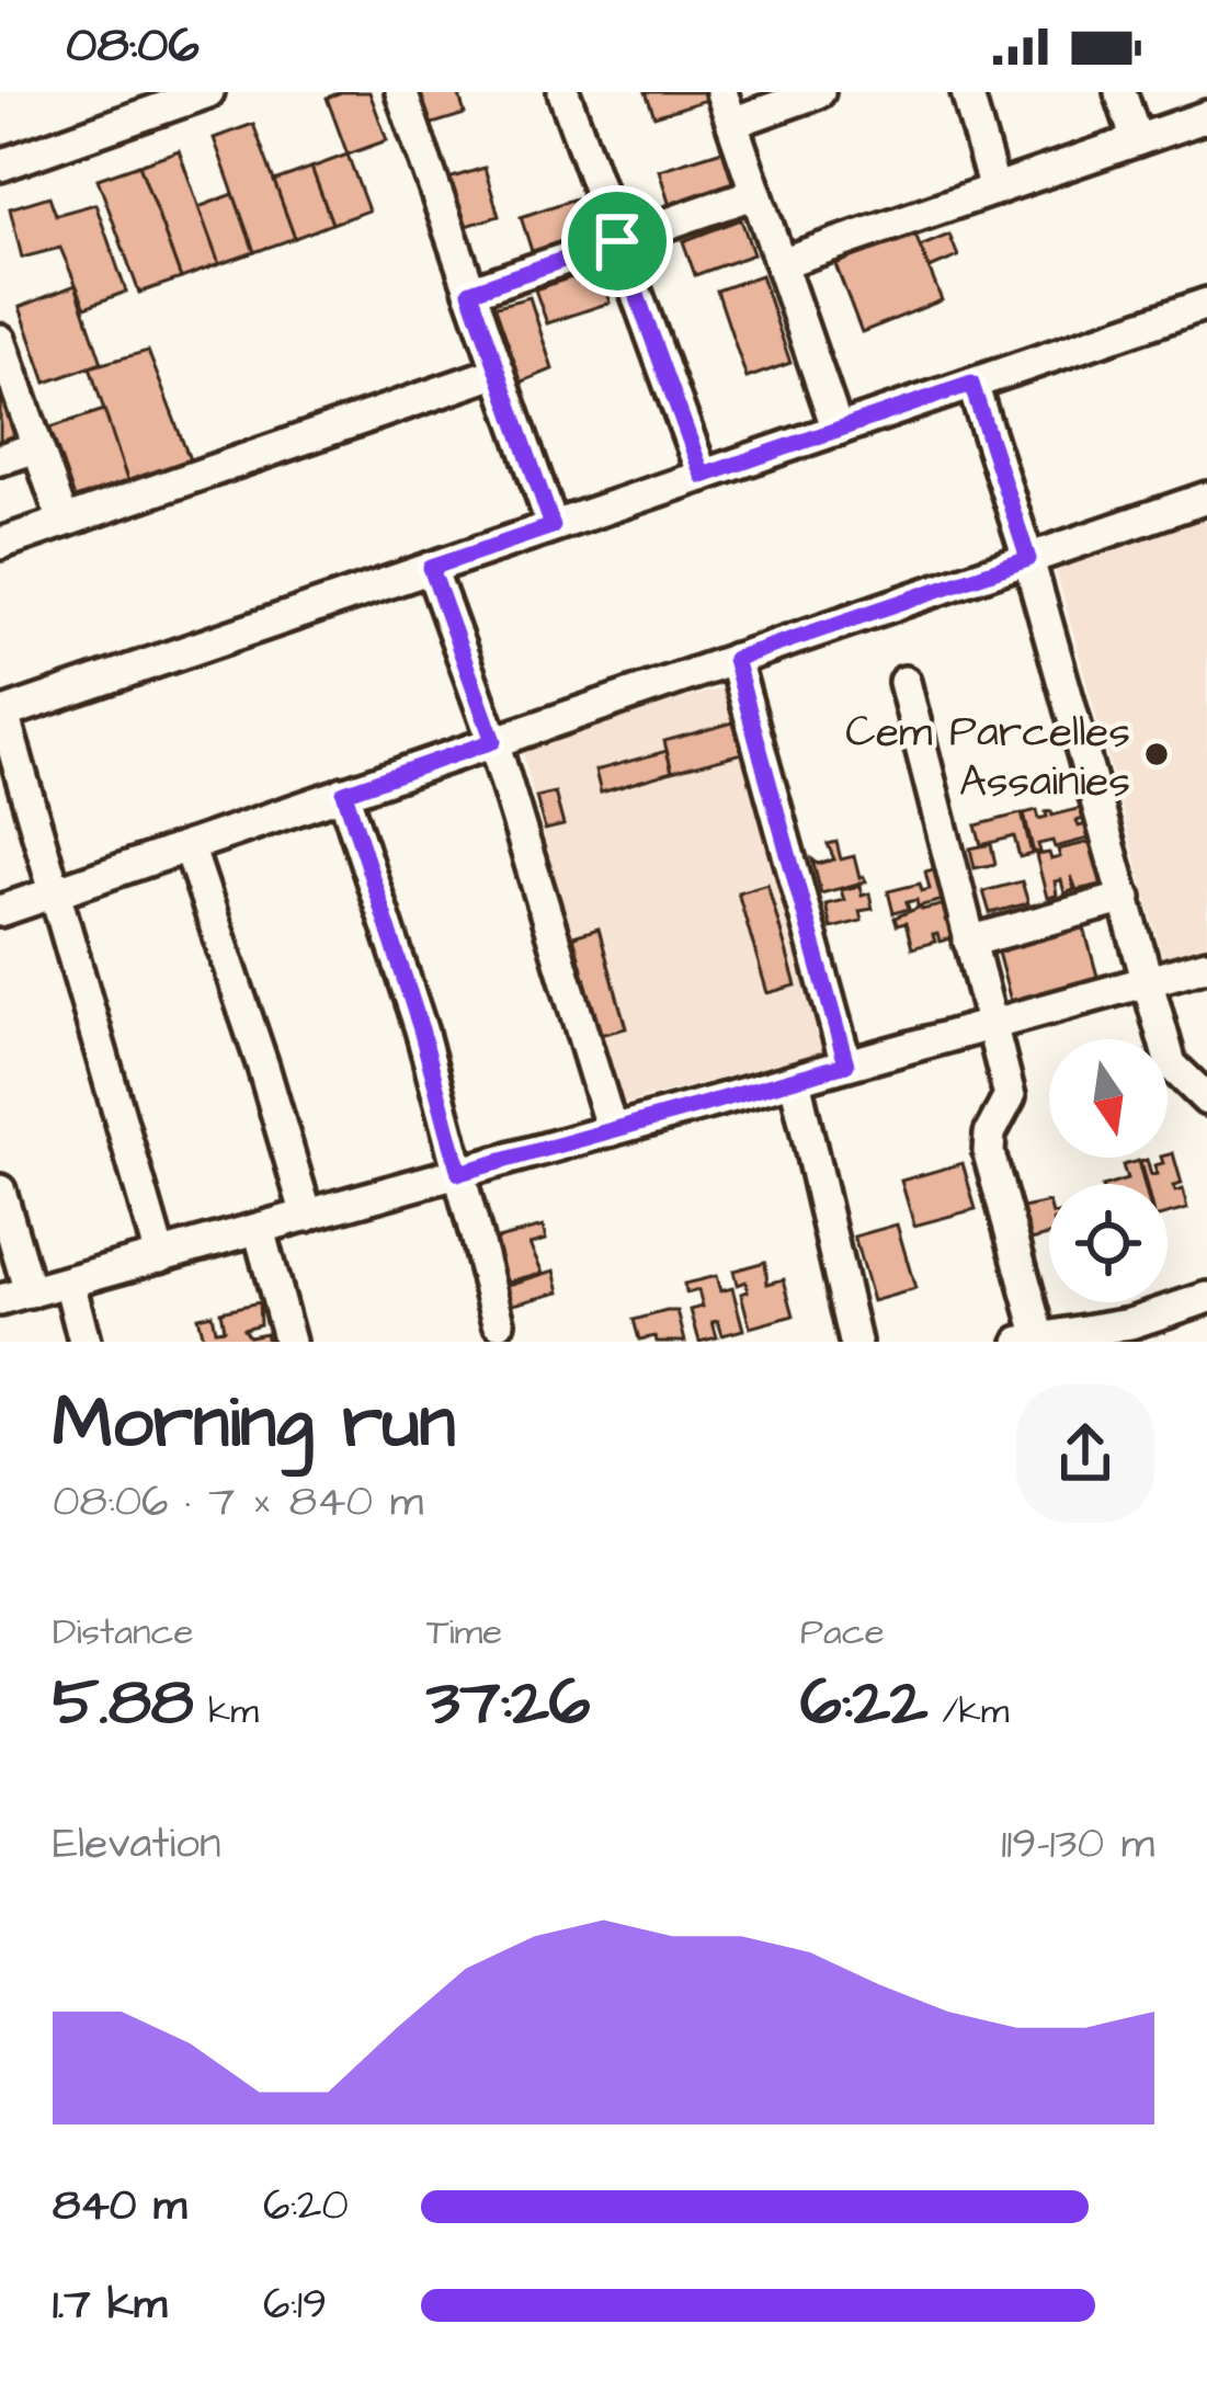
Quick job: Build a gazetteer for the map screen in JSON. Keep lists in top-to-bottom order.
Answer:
{
  "places": ["Cem Parcelles Assainies"],
  "north": "bottom",
  "page": {
    "status": "08:06",
    "heading": ["Morning run", "08:06 · 7 × 840 m"],
    "stats": [
      ["Distance", "5.88 km"],
      ["Time", "37:26"],
      ["Pace", "6:22 /km"]
    ],
    "chart": ["Elevation", "119–130 m"],
    "list": [
      {
        "name": "840 m",
        "note": "6:20"
      },
      {
        "name": "1.7 km",
        "note": "6:19"
      }
    ]
  }
}
